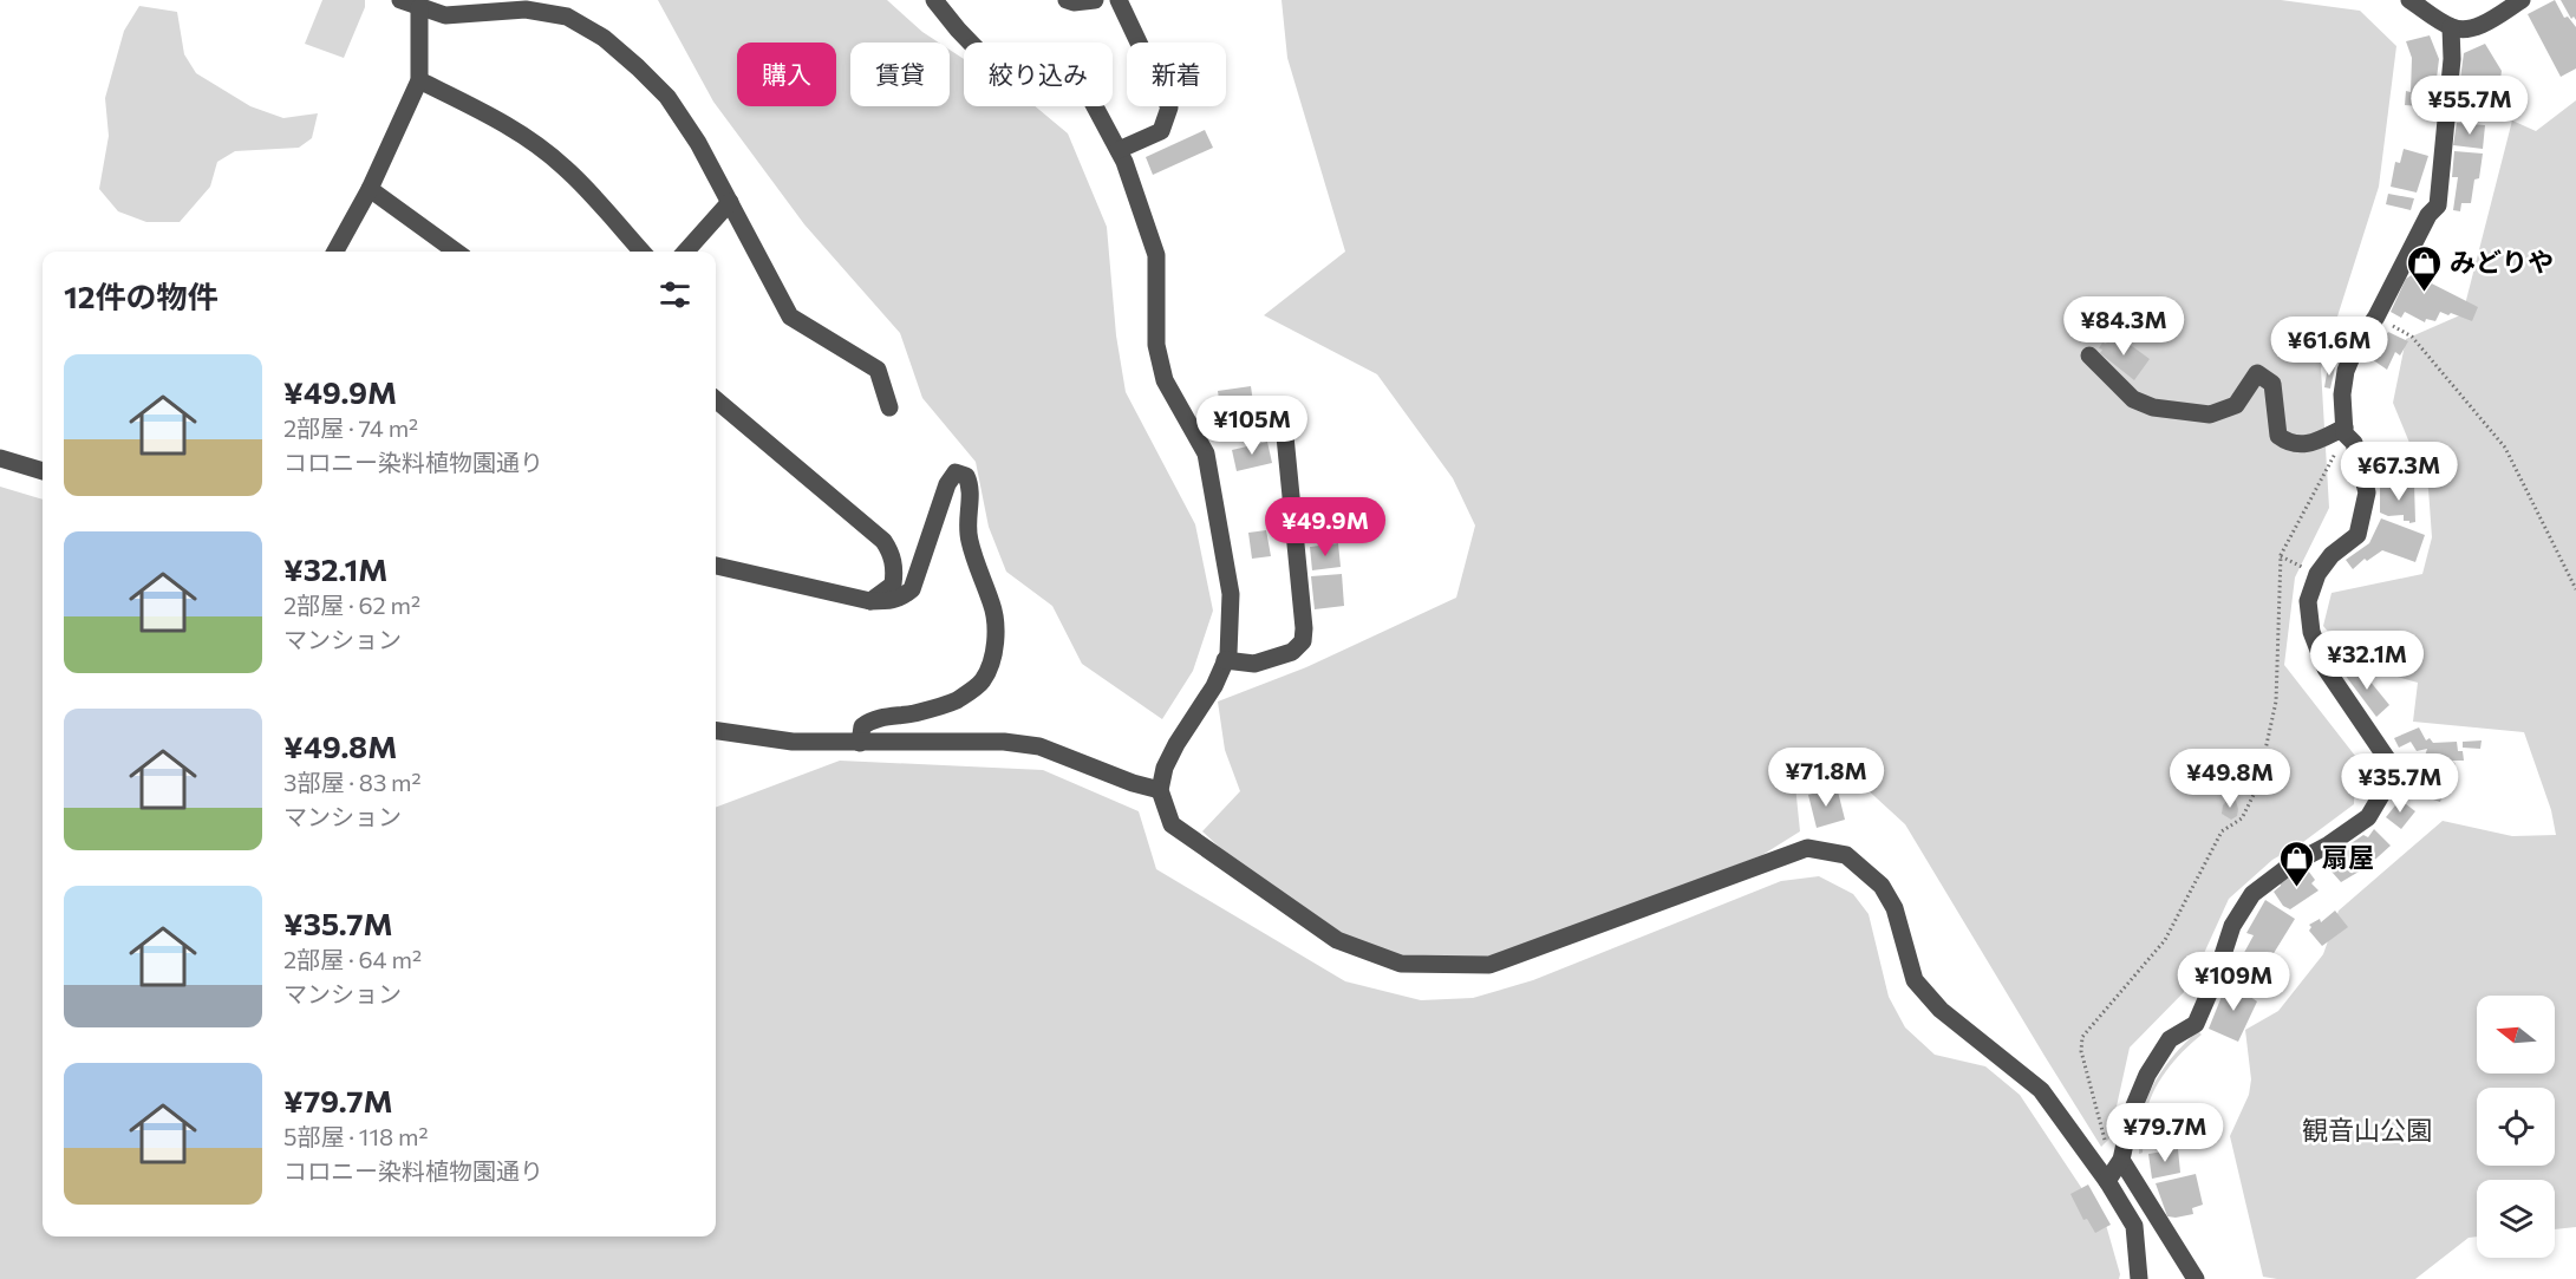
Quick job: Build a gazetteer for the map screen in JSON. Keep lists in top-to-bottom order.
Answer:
{
  "parks": ["観音山公園"],
  "places": {
    "shop": ["みどりや", "扇屋"]
  },
  "north": "left",
  "page": {
    "chip": [
      "購入",
      "賃貸",
      "絞り込み",
      "新着"
    ],
    "price": [
      "¥55.7M",
      "¥84.3M",
      "¥61.6M",
      "¥105M",
      "¥67.3M",
      "¥49.9M",
      "¥32.1M",
      "¥71.8M",
      "¥49.8M",
      "¥35.7M",
      "¥109M",
      "¥79.7M"
    ],
    "heading": "12件の物件",
    "list": [
      {
        "name": "¥49.9M",
        "note": "2部屋 · 74 m² · コロニー染料植物園通り"
      },
      {
        "name": "¥32.1M",
        "note": "2部屋 · 62 m² · マンション"
      },
      {
        "name": "¥49.8M",
        "note": "3部屋 · 83 m² · マンション"
      },
      {
        "name": "¥35.7M",
        "note": "2部屋 · 64 m² · マンション"
      },
      {
        "name": "¥79.7M",
        "note": "5部屋 · 118 m² · コロニー染料植物園通り"
      }
    ]
  }
}
